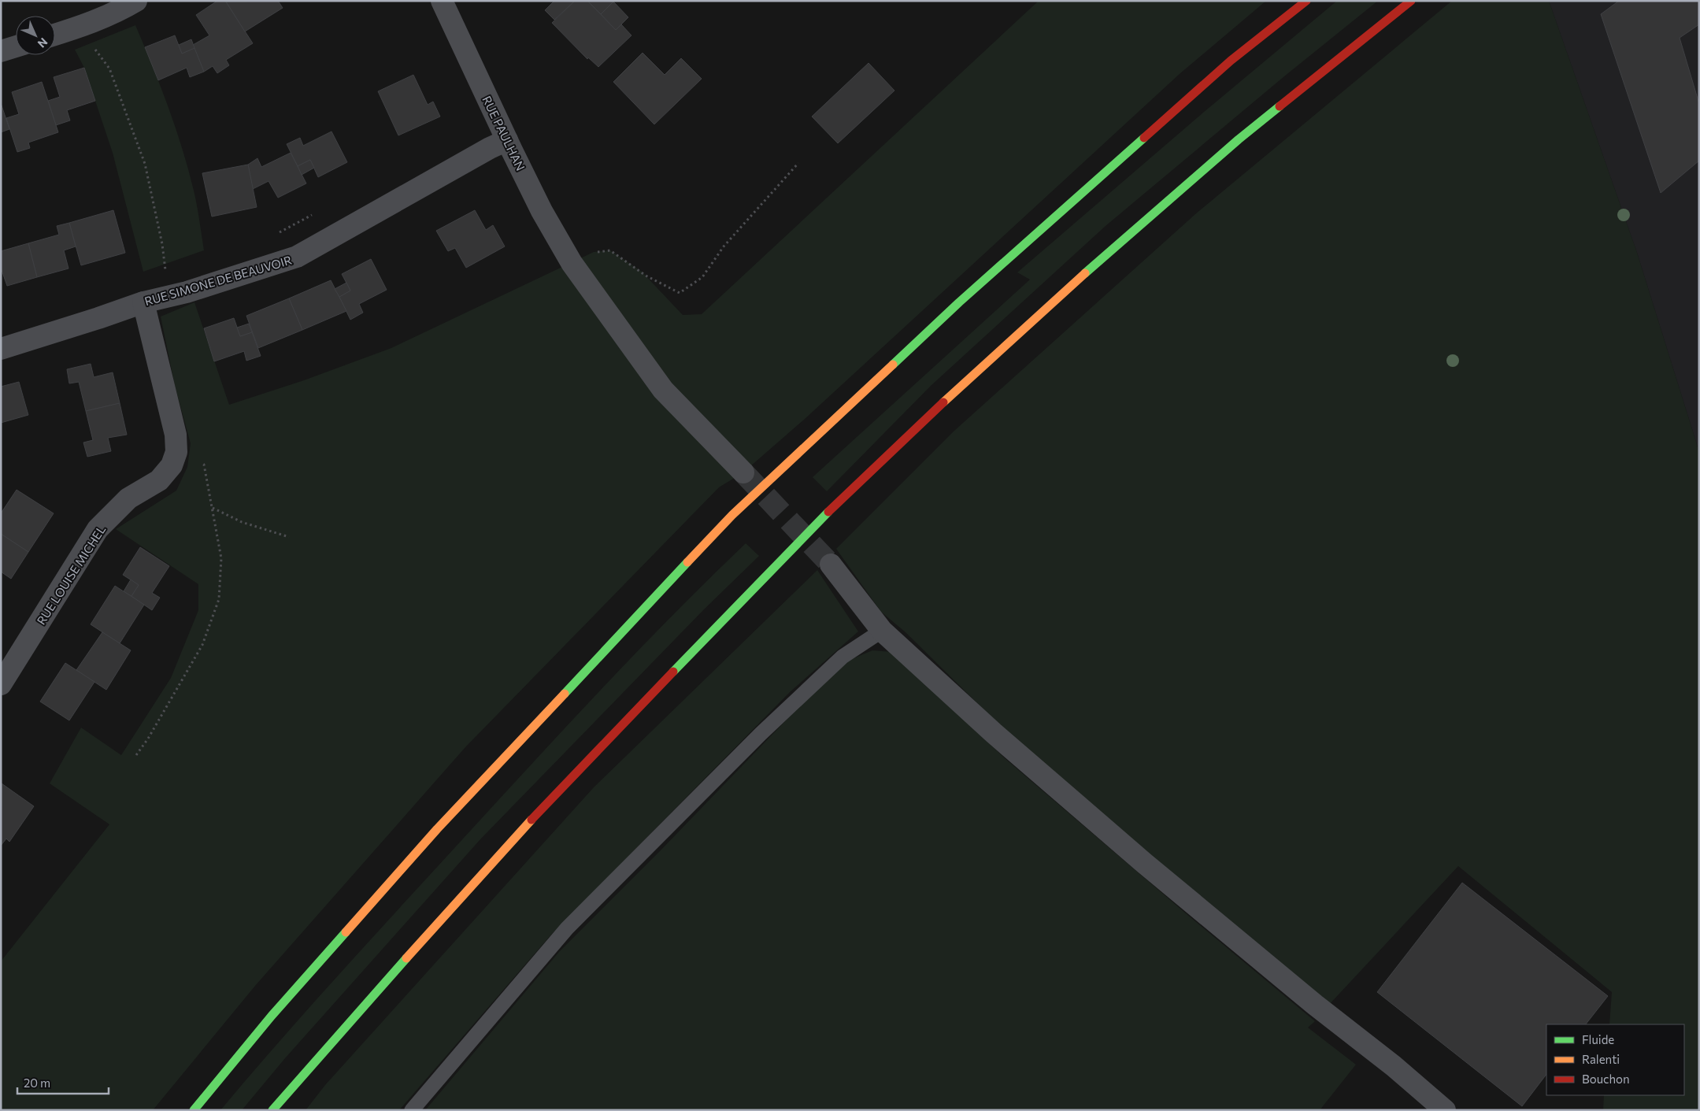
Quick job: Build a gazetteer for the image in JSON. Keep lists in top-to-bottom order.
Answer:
{
  "streets": {
    "street": ["RUE PAULHAN", "RUE SIMONE DE BEAUVOIR", "RUE LOUISE MICHEL"]
  },
  "crossings": [
    ["RUE PAULHAN", "RUE SIMONE DE BEAUVOIR"],
    ["RUE SIMONE DE BEAUVOIR", "RUE LOUISE MICHEL"]
  ],
  "legend": ["Fluide", "Ralenti", "Bouchon"],
  "scale_bar": "20 m",
  "north": "bottom right"
}
